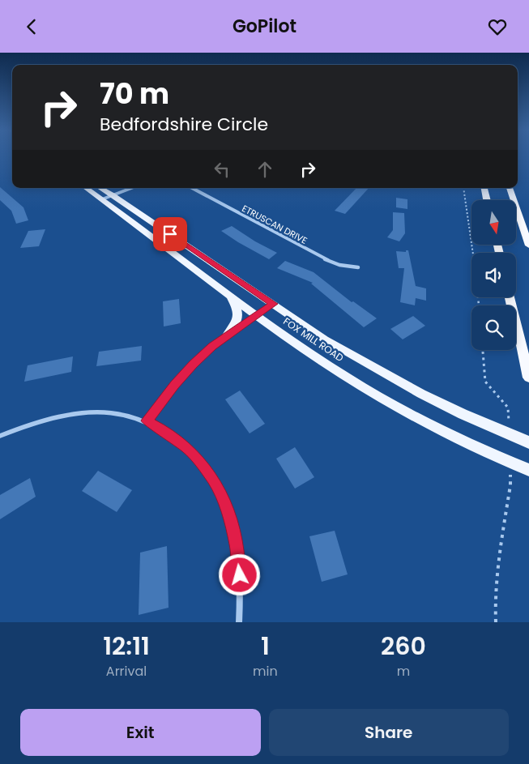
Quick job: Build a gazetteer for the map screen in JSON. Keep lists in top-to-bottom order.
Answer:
{
  "streets": {
    "main road": ["FOX MILL ROAD"],
    "street": ["ETRUSCAN DRIVE"]
  },
  "north": "bottom",
  "page": {
    "header": "GoPilot",
    "turn": ["70 m", "Bedfordshire Circle"],
    "eta": [
      "12:11",
      "Arrival",
      "1",
      "min",
      "260",
      "m"
    ],
    "buttons": ["Exit", "Share"]
  }
}
